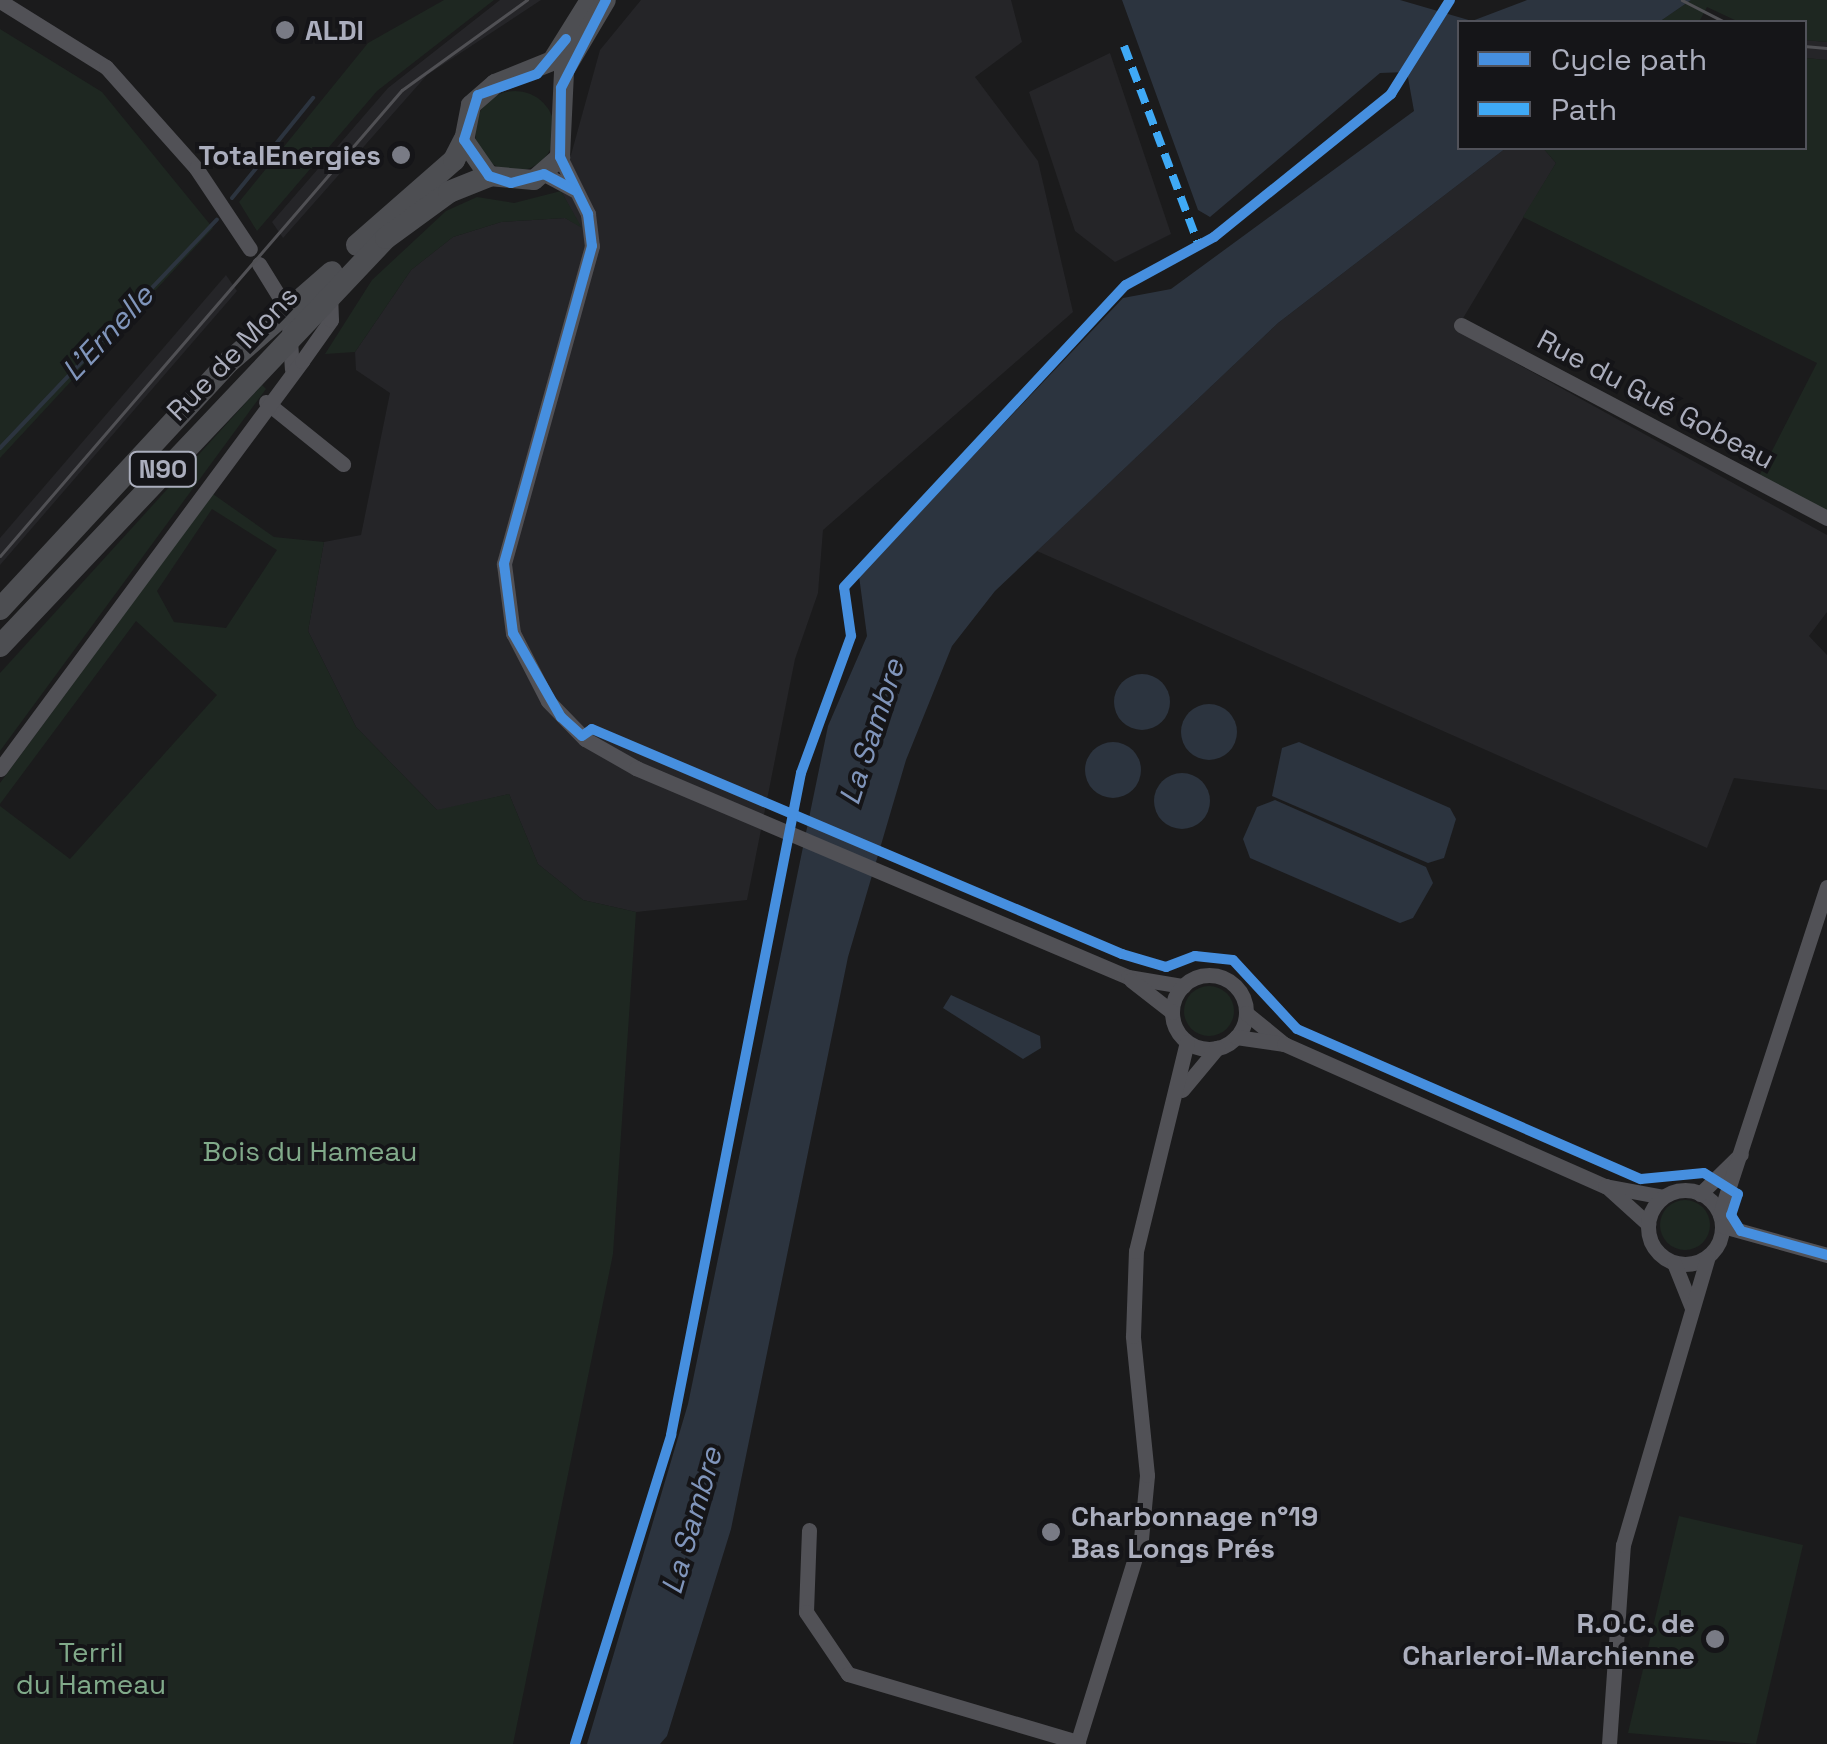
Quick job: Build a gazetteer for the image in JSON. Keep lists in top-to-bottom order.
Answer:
{
  "streets": {
    "highway": ["Rue de Mons", "N90"],
    "street": ["Rue du Gué Gobeau"]
  },
  "water": ["L'Ernelle", "La Sambre"],
  "parks": ["Bois du Hameau", "Terril du Hameau"],
  "places": [
    "ALDI",
    "TotalEnergies",
    "Charbonnage n°19 Bas Longs Prés",
    "R.O.C. de Charleroi-Marchienne"
  ],
  "legend": ["Cycle path", "Path"]
}
